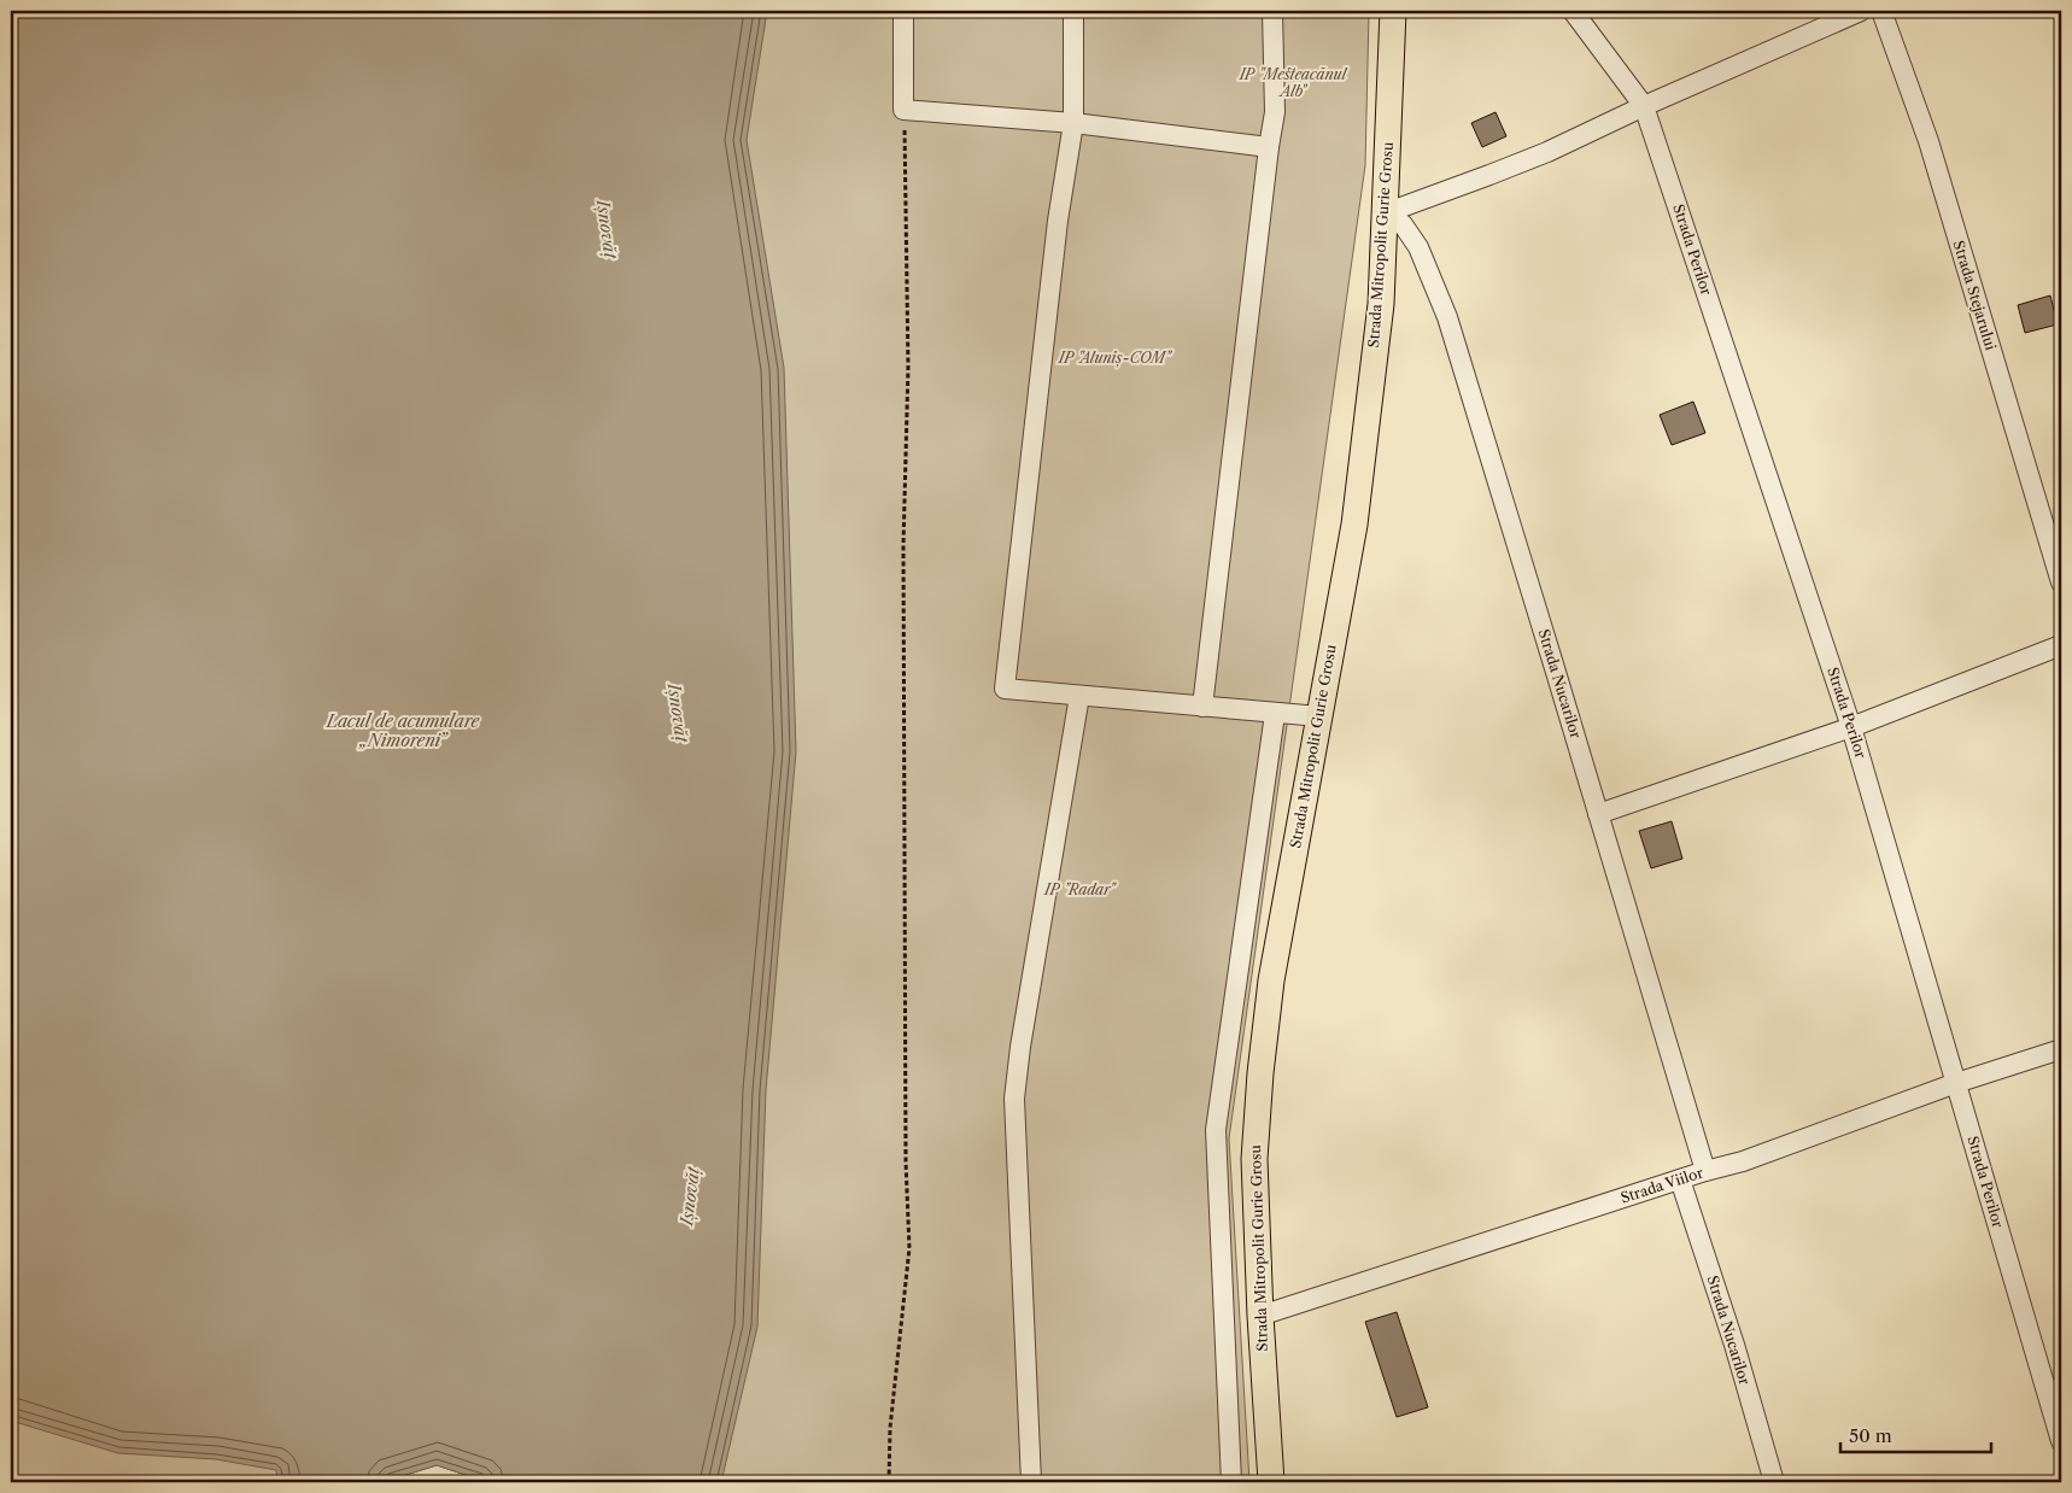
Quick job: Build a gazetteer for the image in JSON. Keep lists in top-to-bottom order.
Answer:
{
  "streets": {
    "main road": ["Strada Mitropolit Gurie Grosu"],
    "street": [
      "Strada Perilor",
      "Strada Stejarului",
      "Strada Nucarilor",
      "Strada Viilor"
    ]
  },
  "crossings": [
    ["Strada Mitropolit Gurie Grosu", "Strada Nucarilor"],
    ["Strada Mitropolit Gurie Grosu", "Strada Viilor"],
    ["Strada Perilor", "Strada Viilor"],
    ["Strada Nucarilor", "Strada Viilor"]
  ],
  "water": ["Ișnovăț", "Lacul de acumulare „Nimoreni”"],
  "parks": ["IP \"Mesteacănul Alb\"", "IP \"Aluniș-COM\"", "IP \"Radar\""],
  "scale_bar": "50 m"
}
